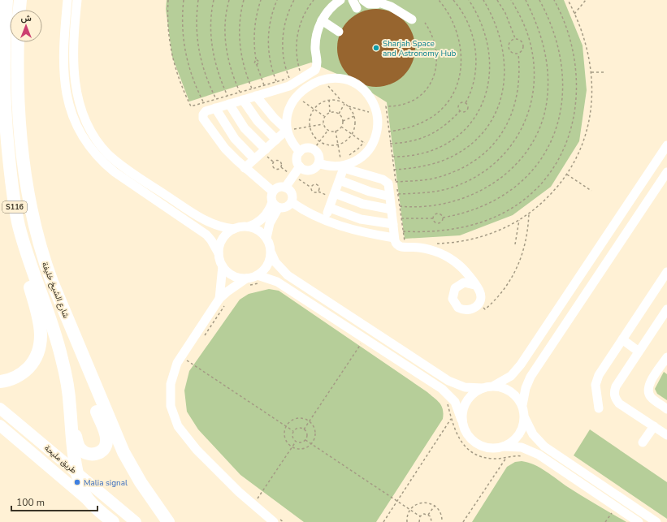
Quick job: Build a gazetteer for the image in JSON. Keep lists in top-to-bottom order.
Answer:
{
  "streets": {
    "highway": ["S116", "شارع الشيخ خليفة"],
    "main road": ["طريق مليحة"]
  },
  "crossings": [
    ["شارع الشيخ خليفة", "طريق مليحة"]
  ],
  "places": ["Sharjah Space and Astronomy Hub", "Malia signal"],
  "scale_bar": "100 m",
  "north": "top"
}
